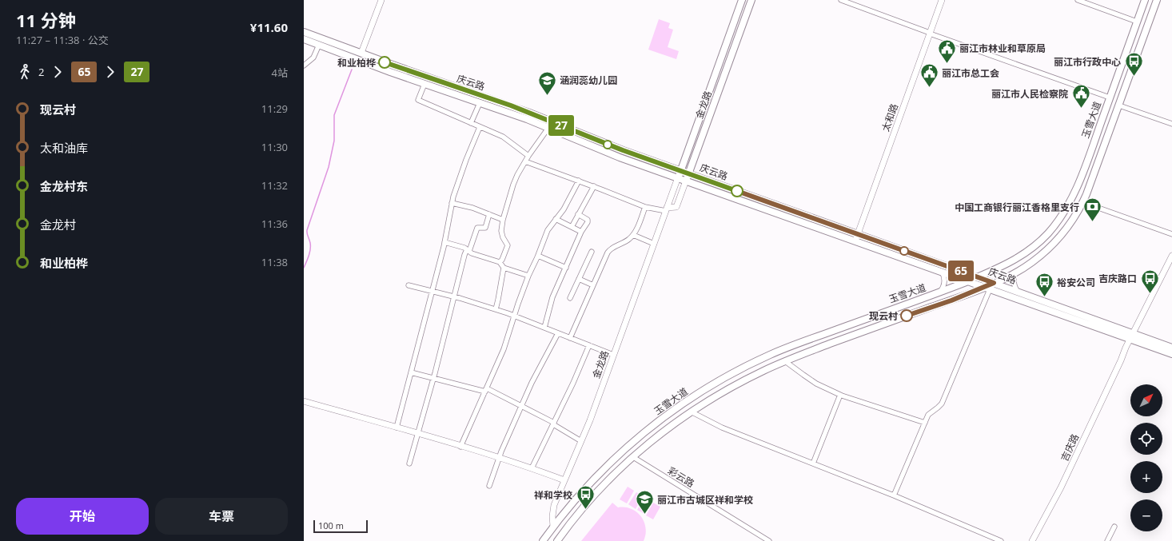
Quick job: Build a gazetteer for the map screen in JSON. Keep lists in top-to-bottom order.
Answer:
{
  "streets": {
    "main road": ["庆云路", "金龙路", "玉雪大道"],
    "street": ["太和路", "吉庆路", "彩云路"]
  },
  "crossings": [
    ["庆云路", "金龙路"],
    ["庆云路", "太和路"],
    ["庆云路", "玉雪大道"],
    ["庆云路", "吉庆路"],
    ["金龙路", "玉雪大道"],
    ["玉雪大道", "彩云路"]
  ],
  "places": {
    "other": ["和业柏桦", "现云村"],
    "public building": ["丽江市林业和草原局", "丽江市总工会", "丽江市人民检察院"],
    "bus stop": [
      "丽江市行政中心",
      "吉庆路口",
      "裕安公司",
      "祥和学校"
    ],
    "school or university": ["涵润蕊幼儿园", "丽江市古城区祥和学校"],
    "bank": ["中国工商银行丽江香格里支行"]
  },
  "lines": ["bus line 27", "bus line 65"],
  "scale_bar": "100 m",
  "north": "top right",
  "page": {
    "heading": ["11 分钟", "11:27 – 11:38 · 公交", "¥11.60"],
    "on_map": ["65", "27"],
    "legs": [
      "2",
      "65",
      "27",
      "4站"
    ],
    "list": [
      {
        "name": "现云村",
        "value": "11:29"
      },
      {
        "name": "太和油库",
        "value": "11:30"
      },
      {
        "name": "金龙村东",
        "value": "11:32"
      },
      {
        "name": "金龙村",
        "value": "11:36"
      },
      {
        "name": "和业柏桦",
        "value": "11:38"
      }
    ],
    "map_buttons": ["+", "−"],
    "buttons": ["开始", "车票"],
    "scale": "100 m"
  }
}
